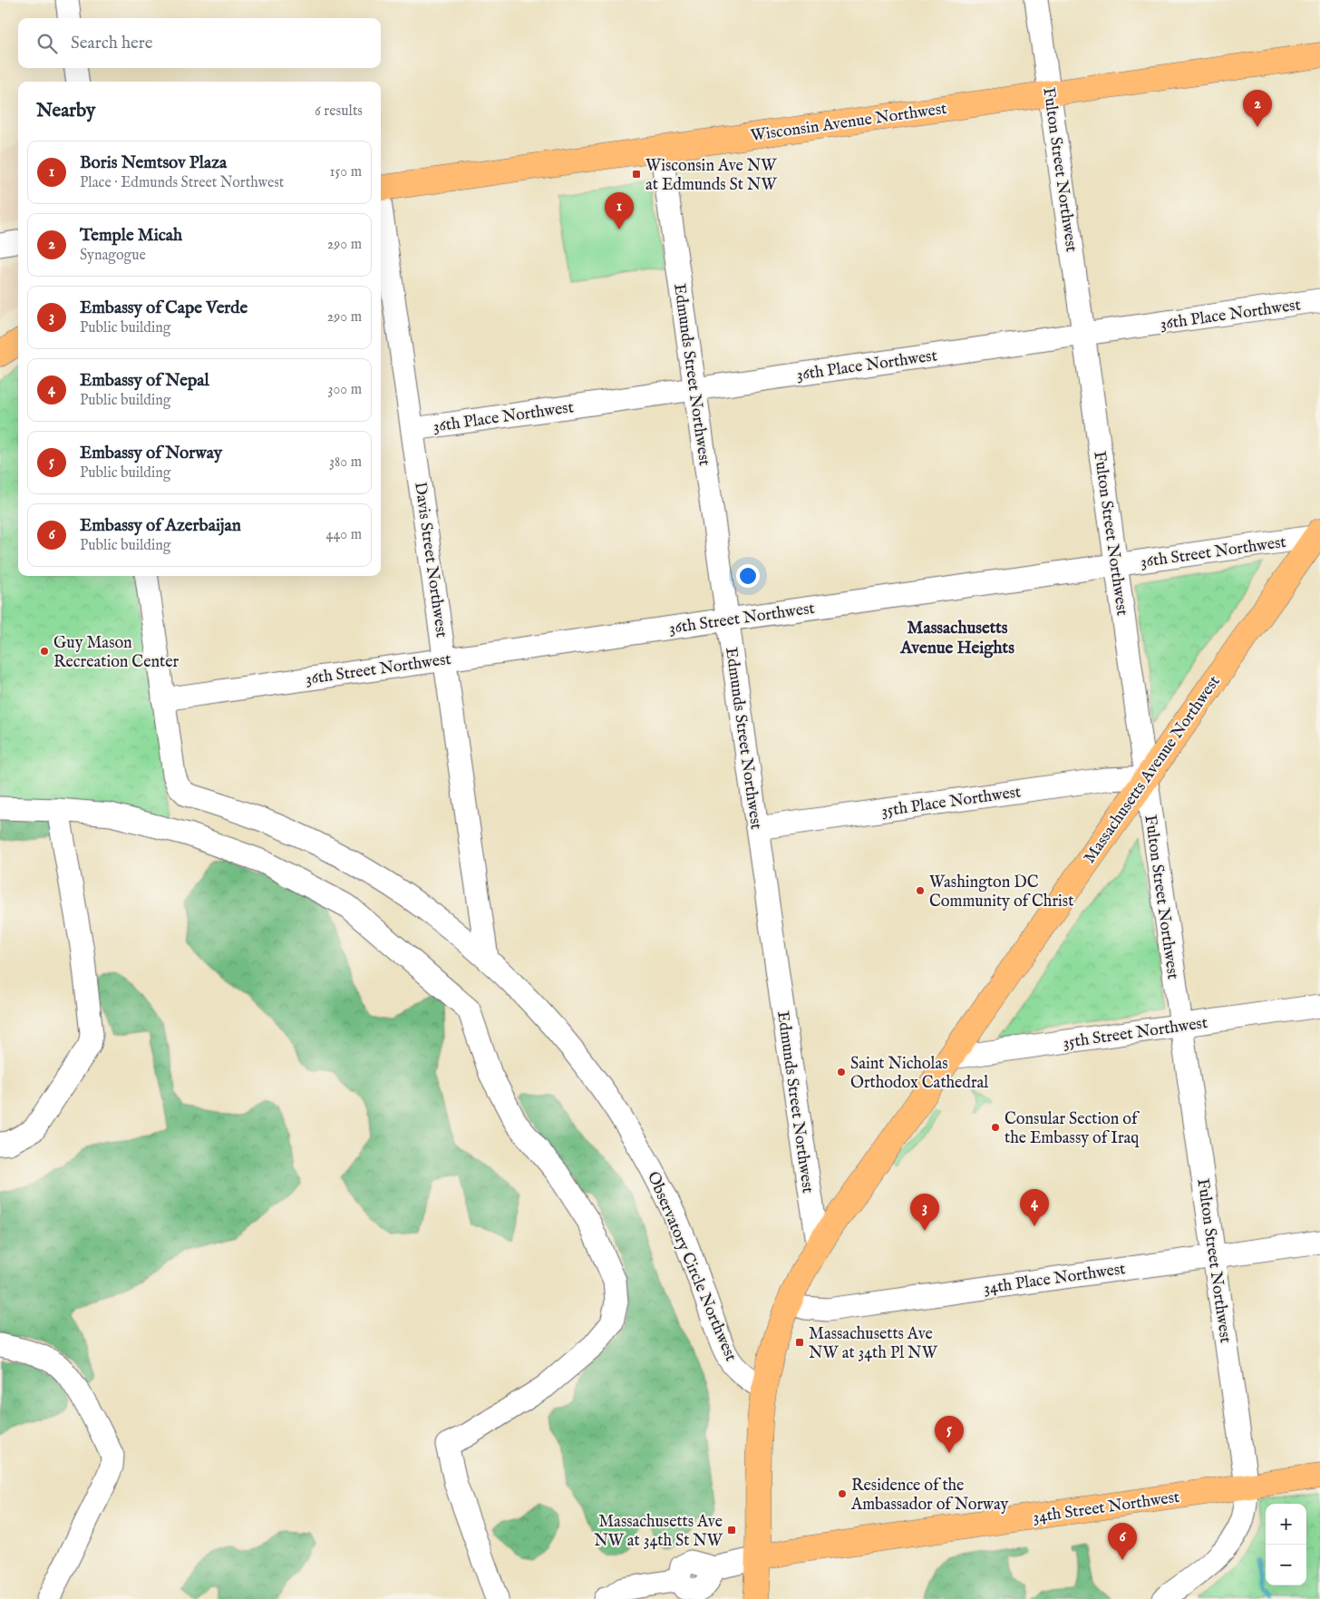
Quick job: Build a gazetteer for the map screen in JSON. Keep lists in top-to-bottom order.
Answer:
{
  "streets": {
    "main road": ["Wisconsin Avenue Northwest", "Massachusetts Avenue Northwest", "34th Street Northwest"],
    "street": [
      "Fulton Street Northwest",
      "36th Place Northwest",
      "Edmunds Street Northwest",
      "36th Street Northwest",
      "Davis Street Northwest",
      "35th Place Northwest",
      "35th Street Northwest",
      "Observatory Circle Northwest",
      "34th Place Northwest"
    ]
  },
  "crossings": [
    ["Wisconsin Avenue Northwest", "Fulton Street Northwest"],
    ["Wisconsin Avenue Northwest", "Edmunds Street Northwest"],
    ["Fulton Street Northwest", "36th Place Northwest"],
    ["Fulton Street Northwest", "36th Street Northwest"],
    ["Fulton Street Northwest", "Massachusetts Avenue Northwest"],
    ["Fulton Street Northwest", "35th Place Northwest"],
    ["Fulton Street Northwest", "35th Street Northwest"],
    ["Fulton Street Northwest", "34th Place Northwest"],
    ["Fulton Street Northwest", "34th Street Northwest"],
    ["36th Place Northwest", "Edmunds Street Northwest"],
    ["36th Place Northwest", "Davis Street Northwest"],
    ["Edmunds Street Northwest", "36th Street Northwest"],
    ["Edmunds Street Northwest", "Massachusetts Avenue Northwest"],
    ["Edmunds Street Northwest", "35th Place Northwest"],
    ["36th Street Northwest", "Davis Street Northwest"],
    ["36th Street Northwest", "Massachusetts Avenue Northwest"],
    ["36th Street Northwest", "Observatory Circle Northwest"],
    ["Davis Street Northwest", "Observatory Circle Northwest"],
    ["Massachusetts Avenue Northwest", "35th Place Northwest"],
    ["Massachusetts Avenue Northwest", "35th Street Northwest"],
    ["Massachusetts Avenue Northwest", "Observatory Circle Northwest"],
    ["Massachusetts Avenue Northwest", "34th Place Northwest"],
    ["Massachusetts Avenue Northwest", "34th Street Northwest"]
  ],
  "districts": ["Massachusetts Avenue Heights"],
  "places": {
    "transit": ["Wisconsin Ave NW at Edmunds St NW", "Massachusetts Ave NW at 34th Pl NW", "Massachusetts Ave NW at 34th St NW"],
    "other": [
      "Guy Mason Recreation Center",
      "Washington DC Community of Christ",
      "Saint Nicholas Orthodox Cathedral",
      "Consular Section of the Embassy of Iraq",
      "Residence of the Ambassador of Norway"
    ]
  },
  "page": {
    "search": "Search here",
    "heading": ["Nearby", "6 results"],
    "pins": [
      "2",
      "1",
      "4",
      "3",
      "5",
      "6"
    ],
    "list": [
      {
        "mark": "1",
        "name": "Boris Nemtsov Plaza",
        "note": "Place · Edmunds Street Northwest",
        "value": "150 m"
      },
      {
        "mark": "2",
        "name": "Temple Micah",
        "note": "Synagogue",
        "value": "290 m"
      },
      {
        "mark": "3",
        "name": "Embassy of Cape Verde",
        "note": "Public building",
        "value": "290 m"
      },
      {
        "mark": "4",
        "name": "Embassy of Nepal",
        "note": "Public building",
        "value": "300 m"
      },
      {
        "mark": "5",
        "name": "Embassy of Norway",
        "note": "Public building",
        "value": "380 m"
      },
      {
        "mark": "6",
        "name": "Embassy of Azerbaijan",
        "note": "Public building",
        "value": "440 m"
      }
    ],
    "map_buttons": ["+", "−"]
  }
}
